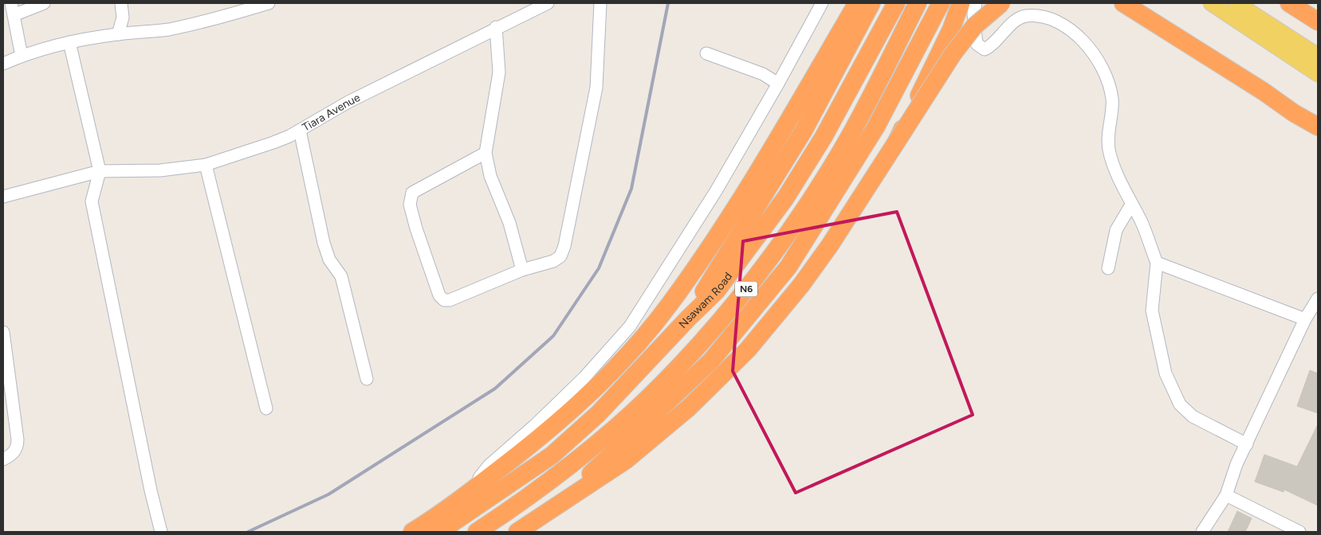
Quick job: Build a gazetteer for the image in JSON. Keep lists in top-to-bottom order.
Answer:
{
  "streets": {
    "highway": ["N6", "Nsawam Road"],
    "street": ["Tiara Avenue"]
  }
}
